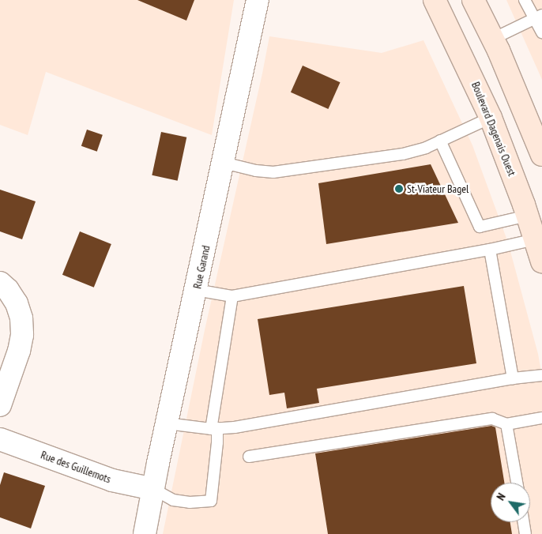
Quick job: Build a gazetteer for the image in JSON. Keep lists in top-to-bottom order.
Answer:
{
  "streets": {
    "main road": ["Boulevard Dagenais Ouest"],
    "street": ["Rue Garand", "Rue des Guillemots"]
  },
  "crossings": [
    ["Rue Garand", "Rue des Guillemots"]
  ],
  "places": ["St-Viateur Bagel"],
  "north": "top left"
}
